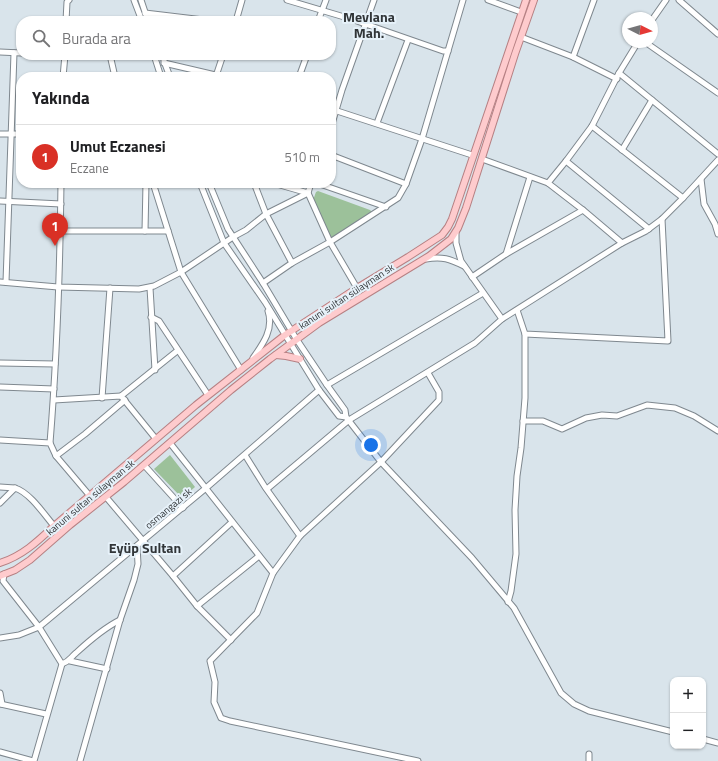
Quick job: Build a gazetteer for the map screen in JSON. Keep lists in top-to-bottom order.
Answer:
{
  "streets": {
    "main road": ["kanuni sultan sülayman sk"],
    "street": ["osmangazi sk"]
  },
  "districts": ["Mevlana Mah.", "Eyüp Sultan"],
  "north": "right",
  "page": {
    "search": "Burada ara",
    "heading": "Yakında",
    "list": [
      {
        "mark": "1",
        "name": "Umut Eczanesi",
        "note": "Eczane",
        "value": "510 m"
      }
    ],
    "pins": "1",
    "map_buttons": ["+", "−"]
  }
}
